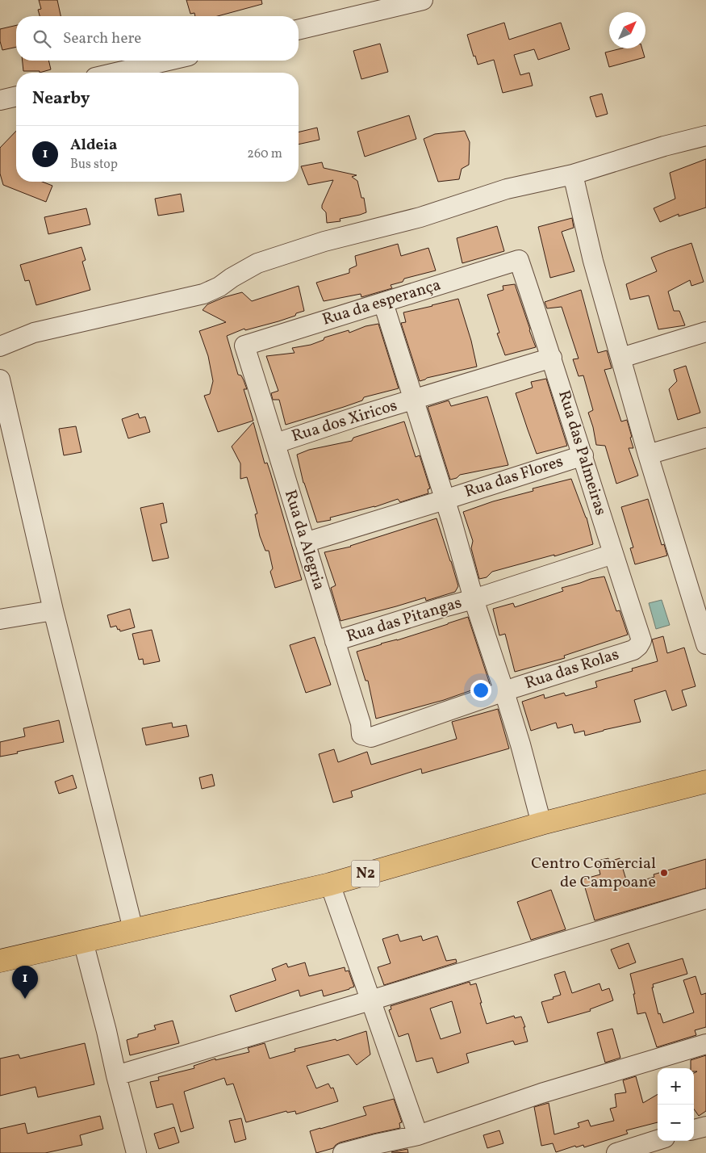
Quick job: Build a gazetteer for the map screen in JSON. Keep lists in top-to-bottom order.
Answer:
{
  "streets": {
    "main road": ["N2"],
    "street": [
      "Rua da esperança",
      "Rua dos Xiricos",
      "Rua das Palmeiras",
      "Rua das Flores",
      "Rua da Alegria",
      "Rua das Pitangas",
      "Rua das Rolas"
    ]
  },
  "crossings": [
    ["Rua da esperança", "Rua das Palmeiras"],
    ["Rua da esperança", "Rua da Alegria"],
    ["Rua dos Xiricos", "Rua das Palmeiras"],
    ["Rua dos Xiricos", "Rua da Alegria"],
    ["Rua das Palmeiras", "Rua das Flores"],
    ["Rua das Palmeiras", "Rua das Pitangas"],
    ["Rua das Palmeiras", "Rua das Rolas"],
    ["Rua das Flores", "Rua da Alegria"],
    ["Rua da Alegria", "Rua das Pitangas"],
    ["Rua da Alegria", "Rua das Rolas"]
  ],
  "places": ["Centro Comercial de Campoane"],
  "north": "top right",
  "page": {
    "search": "Search here",
    "heading": "Nearby",
    "list": [
      {
        "mark": "1",
        "name": "Aldeia",
        "note": "Bus stop",
        "value": "260 m"
      }
    ],
    "pins": "1",
    "map_buttons": ["+", "−"]
  }
}
